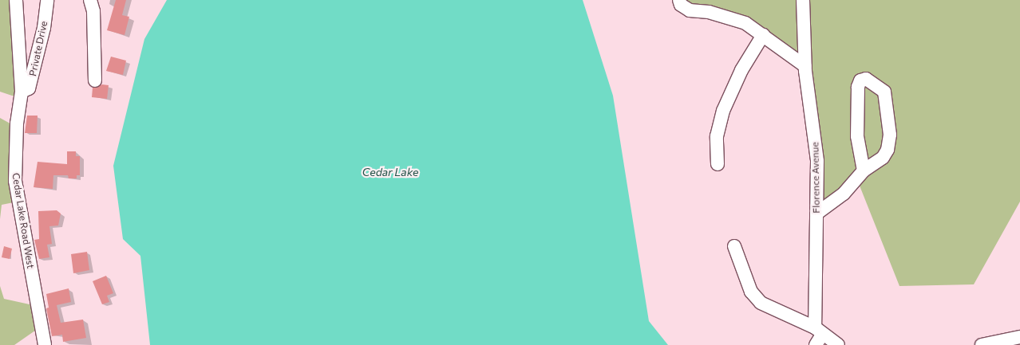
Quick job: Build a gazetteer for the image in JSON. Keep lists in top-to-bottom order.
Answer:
{
  "streets": {
    "street": ["Private Drive", "Florence Avenue", "Cedar Lake Road West"]
  },
  "crossings": [
    ["Private Drive", "Cedar Lake Road West"]
  ],
  "water": ["Cedar Lake"]
}
